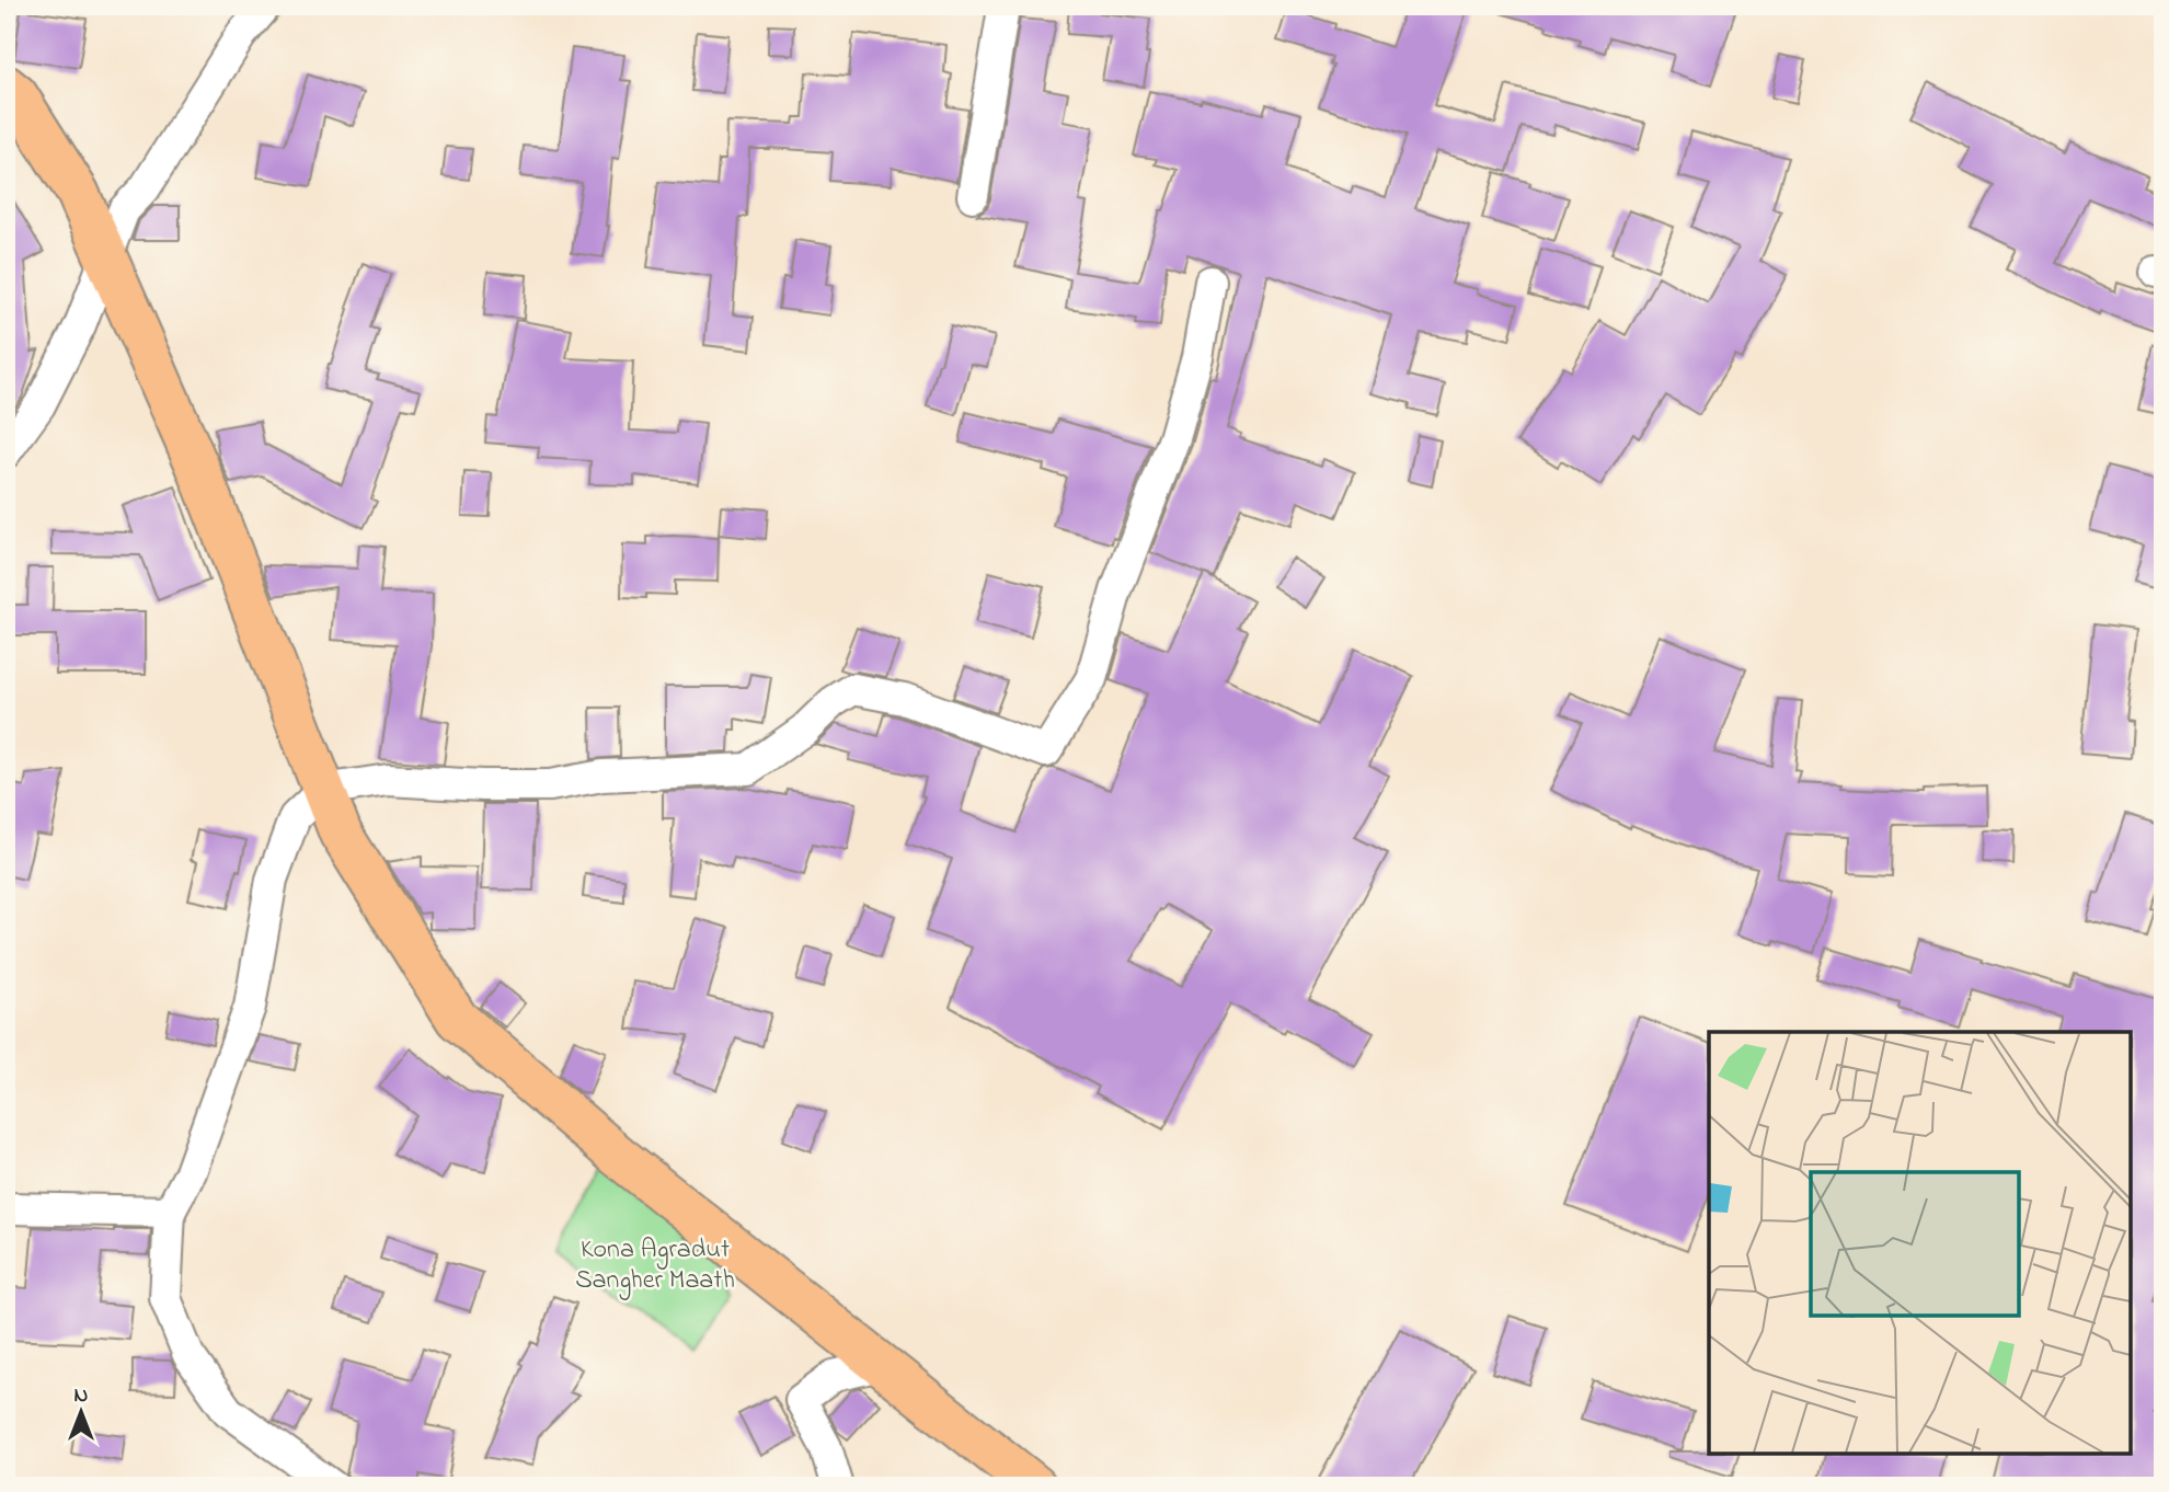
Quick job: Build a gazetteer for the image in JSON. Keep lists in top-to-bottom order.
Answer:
{
  "parks": ["Kona Agradut Sangher Maath"],
  "north": "top"
}
